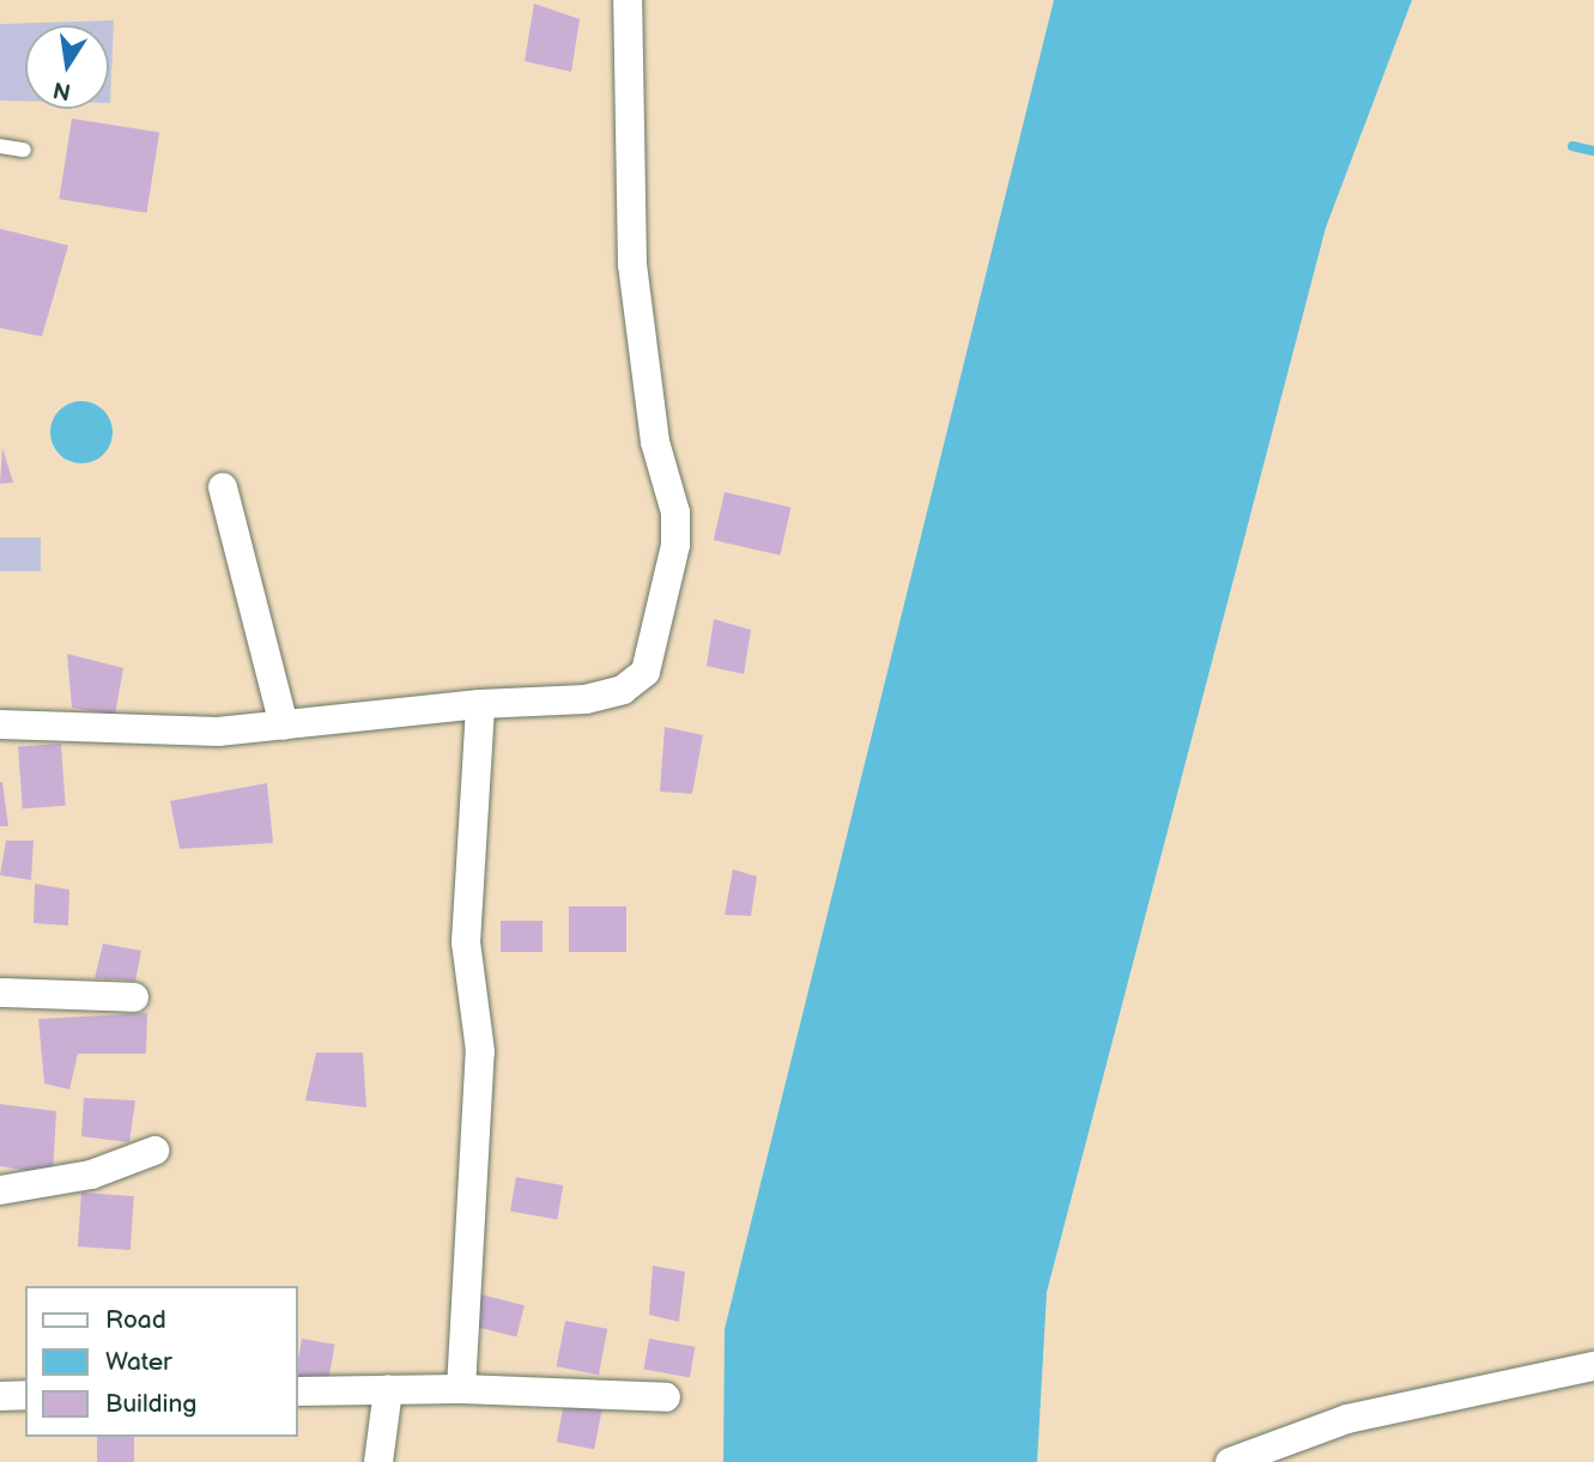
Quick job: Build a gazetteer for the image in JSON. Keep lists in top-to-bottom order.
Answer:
{
  "legend": ["Road", "Water", "Building"],
  "north": "bottom"
}
